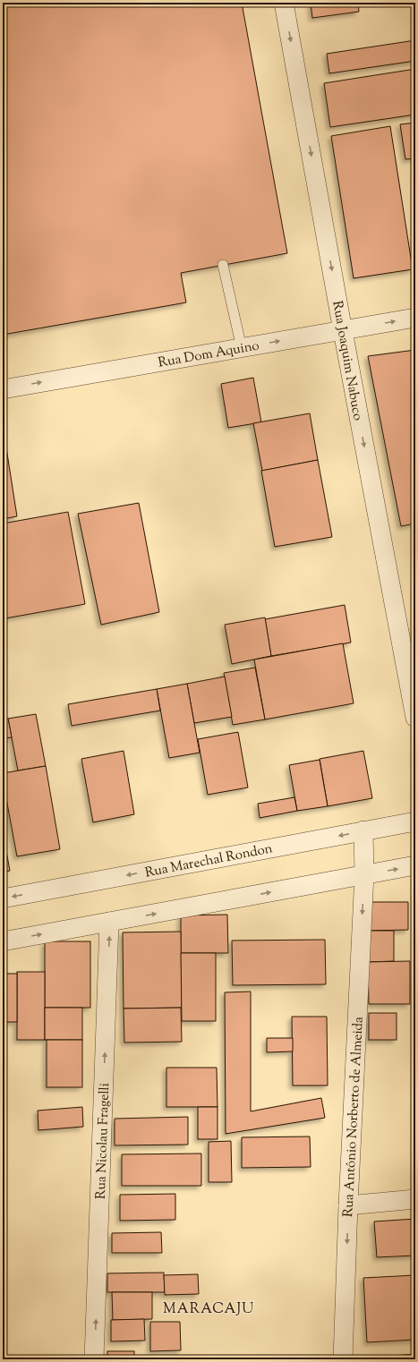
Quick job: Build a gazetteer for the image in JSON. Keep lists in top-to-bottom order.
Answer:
{
  "streets": {
    "street": [
      "Rua Dom Aquino",
      "Rua Joaquim Nabuco",
      "Rua Marechal Rondon",
      "Rua Antônio Norberto de Almeida",
      "Rua Nicolau Fragelli"
    ]
  },
  "crossings": [
    ["Rua Dom Aquino", "Rua Joaquim Nabuco"],
    ["Rua Marechal Rondon", "Rua Antônio Norberto de Almeida"]
  ],
  "one_way": [
    "Rua Dom Aquino",
    "Rua Joaquim Nabuco",
    "Rua Antônio Norberto de Almeida",
    "Rua Nicolau Fragelli"
  ],
  "districts": ["MARACAJU"]
}
